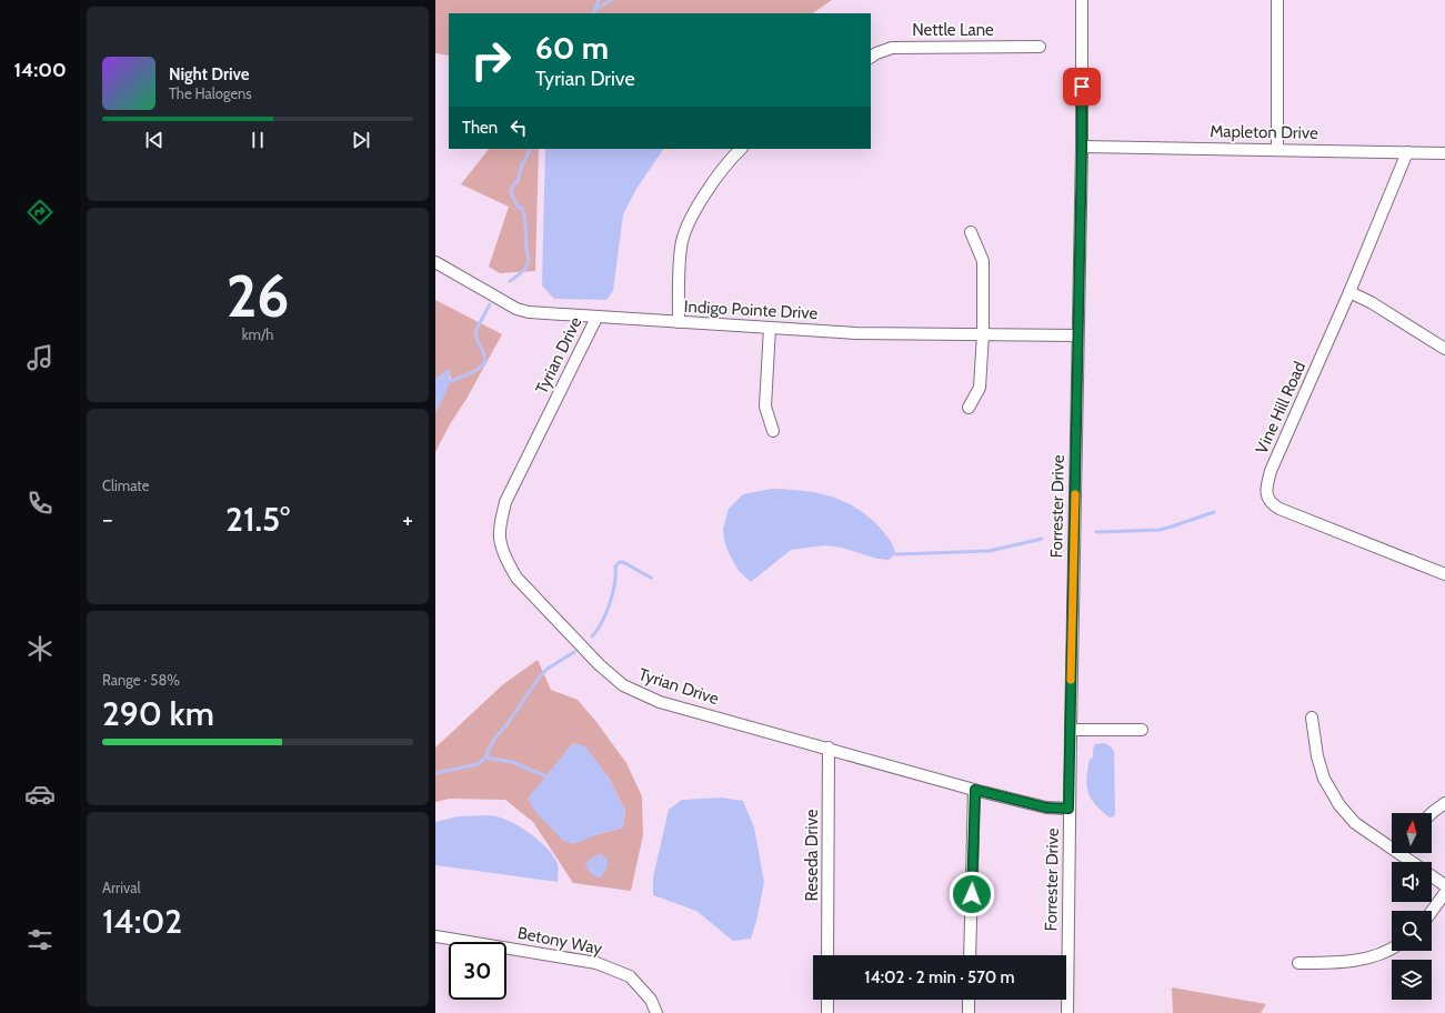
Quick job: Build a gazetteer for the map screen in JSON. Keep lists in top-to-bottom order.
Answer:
{
  "streets": {
    "street": [
      "Nettle Lane",
      "Mapleton Drive",
      "Indigo Pointe Drive",
      "Tyrian Drive",
      "Vine Hill Road",
      "Forrester Drive",
      "Reseda Drive",
      "Betony Way"
    ]
  },
  "crossings": [
    ["Mapleton Drive", "Vine Hill Road"],
    ["Mapleton Drive", "Forrester Drive"],
    ["Indigo Pointe Drive", "Tyrian Drive"],
    ["Indigo Pointe Drive", "Forrester Drive"],
    ["Tyrian Drive", "Forrester Drive"],
    ["Tyrian Drive", "Reseda Drive"]
  ],
  "north": "top",
  "page": {
    "tabs": "14:00",
    "turn": ["60 m", "Tyrian Drive"],
    "song": ["Night Drive", "The Halogens"],
    "then": "Then",
    "tile": [
      ["26", "km/h"],
      "Climate",
      ["Range · 58%", "290 km"],
      ["Arrival", "14:02"]
    ],
    "heat": ["−", "21.5°", "+"],
    "limit": "30",
    "trip": "14:02 · 2 min · 570 m"
  }
}
